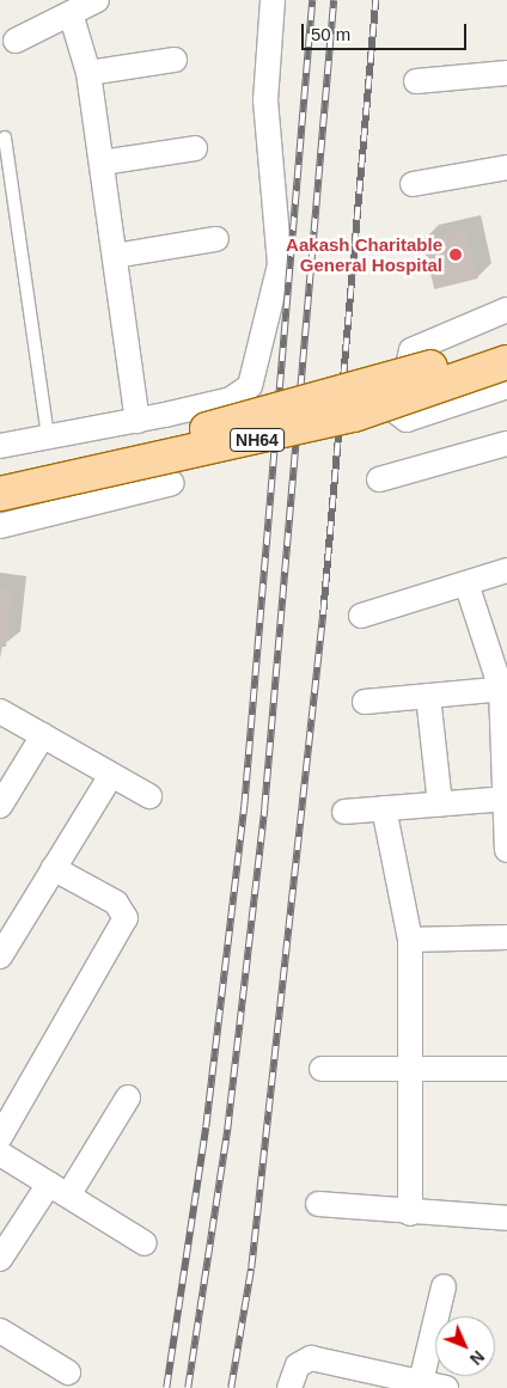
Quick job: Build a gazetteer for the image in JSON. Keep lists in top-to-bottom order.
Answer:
{
  "streets": {
    "main road": ["NH64"]
  },
  "places": ["Aakash Charitable General Hospital"],
  "scale_bar": "50 m",
  "north": "bottom right"
}
